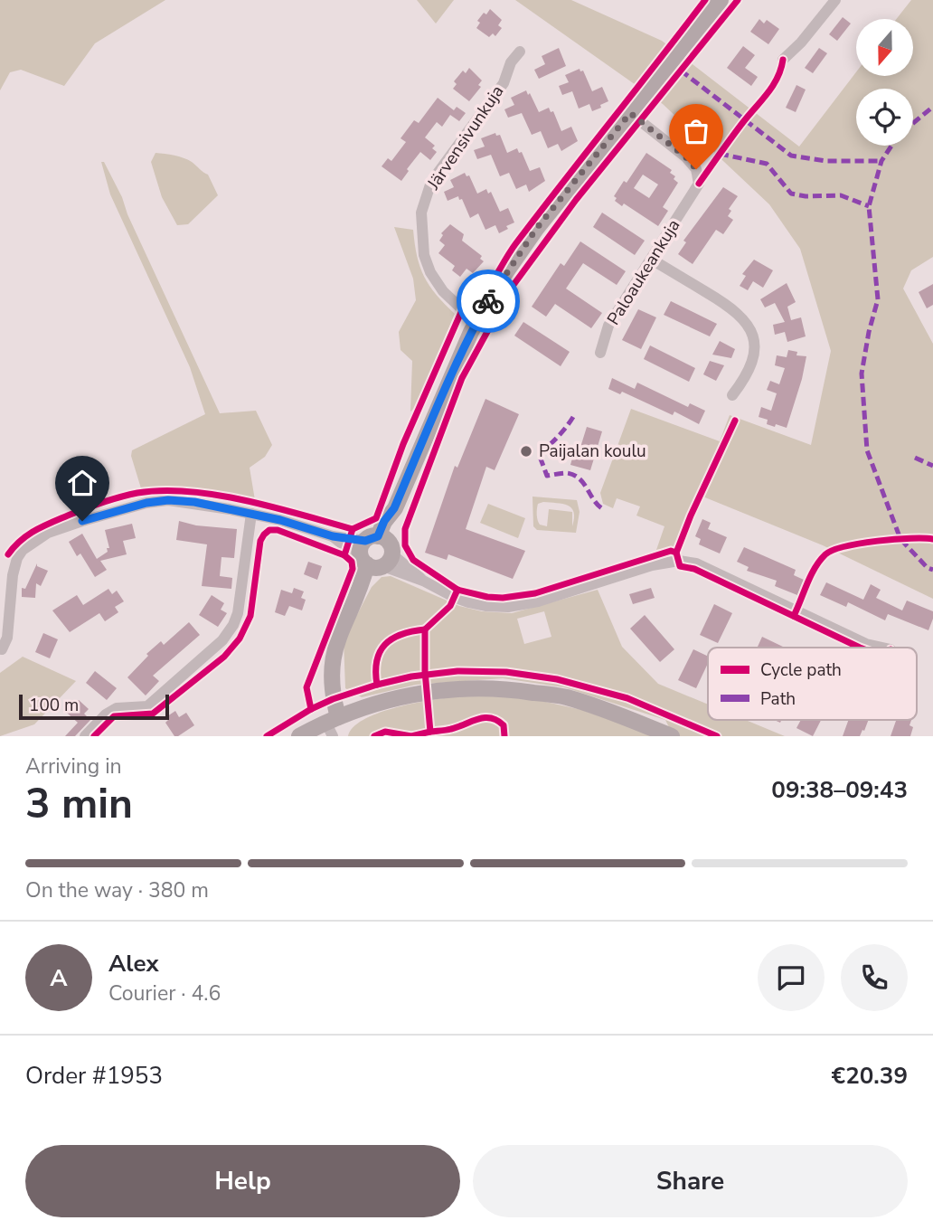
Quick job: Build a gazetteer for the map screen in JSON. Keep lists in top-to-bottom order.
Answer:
{
  "streets": {
    "street": ["Järvensivunkuja", "Paloaukeankuja"]
  },
  "places": ["Paijalan koulu"],
  "legend": ["Cycle path", "Path"],
  "scale_bar": "100 m",
  "north": "bottom",
  "page": {
    "scale": "100 m",
    "heading": ["3 min", "Arriving in", "09:38–09:43"],
    "panel": [
      "Alex",
      "Courier · 4.6",
      "Order #1953",
      "€20.39"
    ],
    "bar": "On the way · 380 m",
    "round": "A",
    "buttons": ["Help", "Share"]
  }
}
